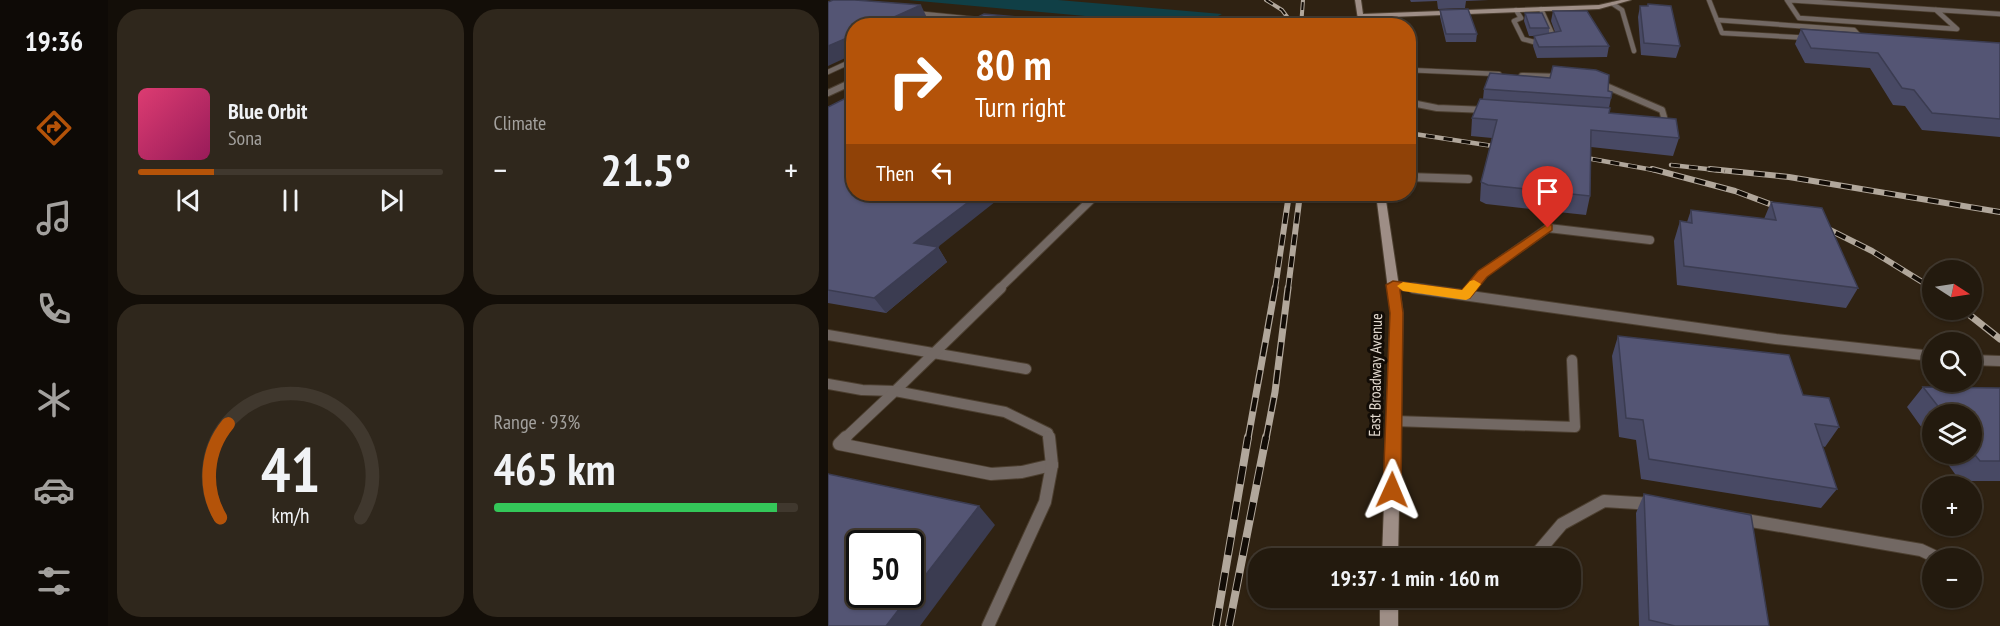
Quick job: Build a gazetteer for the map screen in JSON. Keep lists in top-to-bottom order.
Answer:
{
  "streets": {
    "main road": ["East Broadway Avenue"]
  },
  "north": "right",
  "page": {
    "tabs": "19:36",
    "tile": [
      "Climate",
      ["Range · 93%", "465 km"]
    ],
    "turn": ["80 m", "Turn right"],
    "song": ["Blue Orbit", "Sona"],
    "then": "Then",
    "heat": ["−", "21.5°", "+"],
    "map_buttons": ["+", "−"],
    "limit": "50",
    "trip": "19:37 · 1 min · 160 m",
    "gauge": ["41", "km/h"]
  }
}
